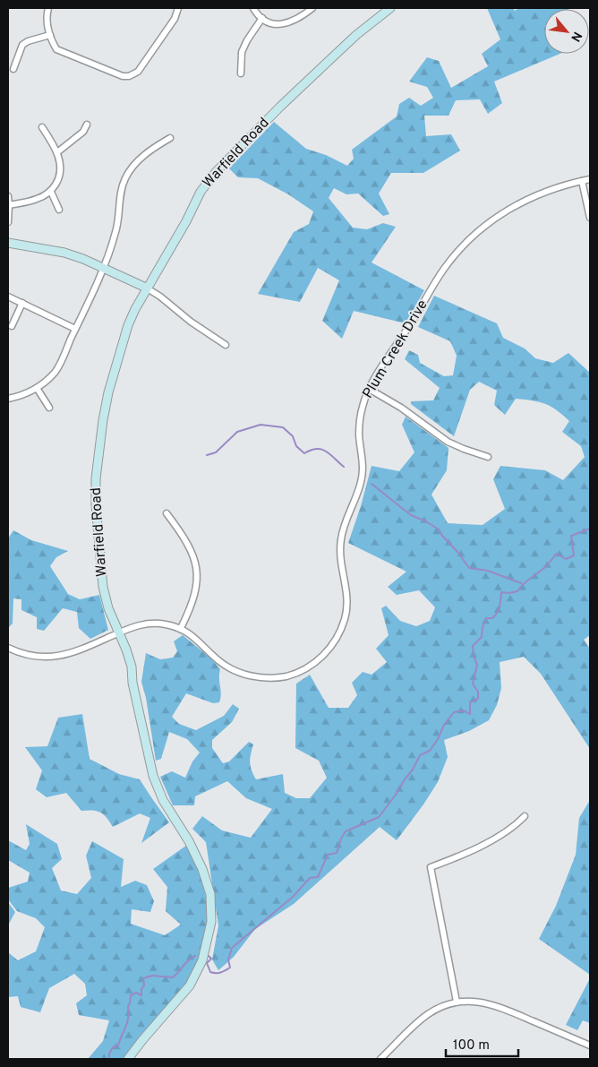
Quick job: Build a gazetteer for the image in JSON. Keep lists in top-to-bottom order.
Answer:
{
  "streets": {
    "street": ["Warfield Road", "Plum Creek Drive"]
  },
  "crossings": [
    ["Warfield Road", "Plum Creek Drive"]
  ],
  "scale_bar": "100 m",
  "north": "bottom right"
}
